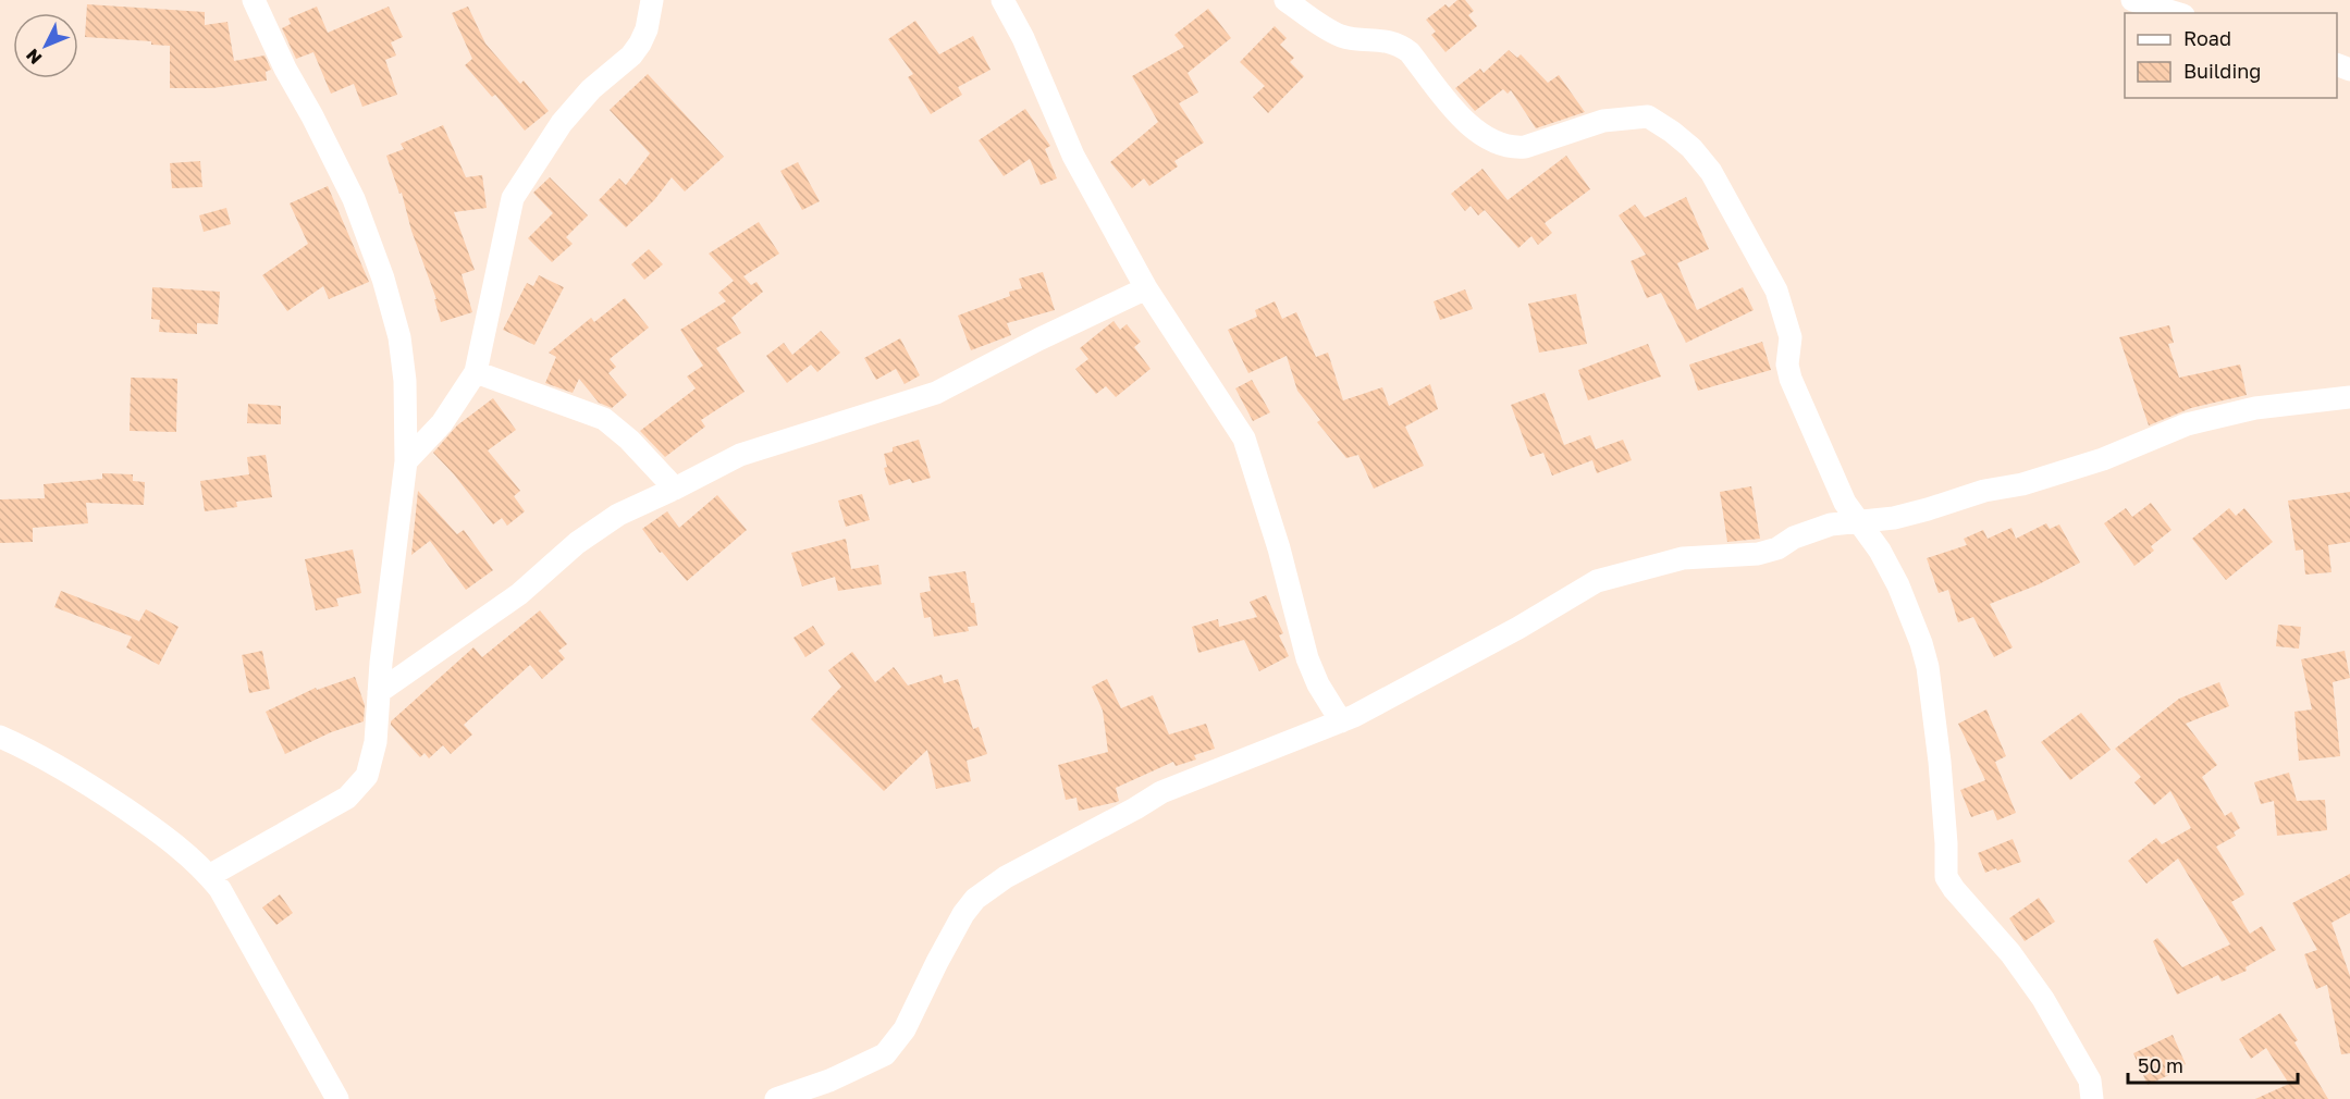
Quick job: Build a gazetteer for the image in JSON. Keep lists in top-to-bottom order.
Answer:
{
  "legend": ["Road", "Building"],
  "scale_bar": "50 m",
  "north": "bottom left"
}
